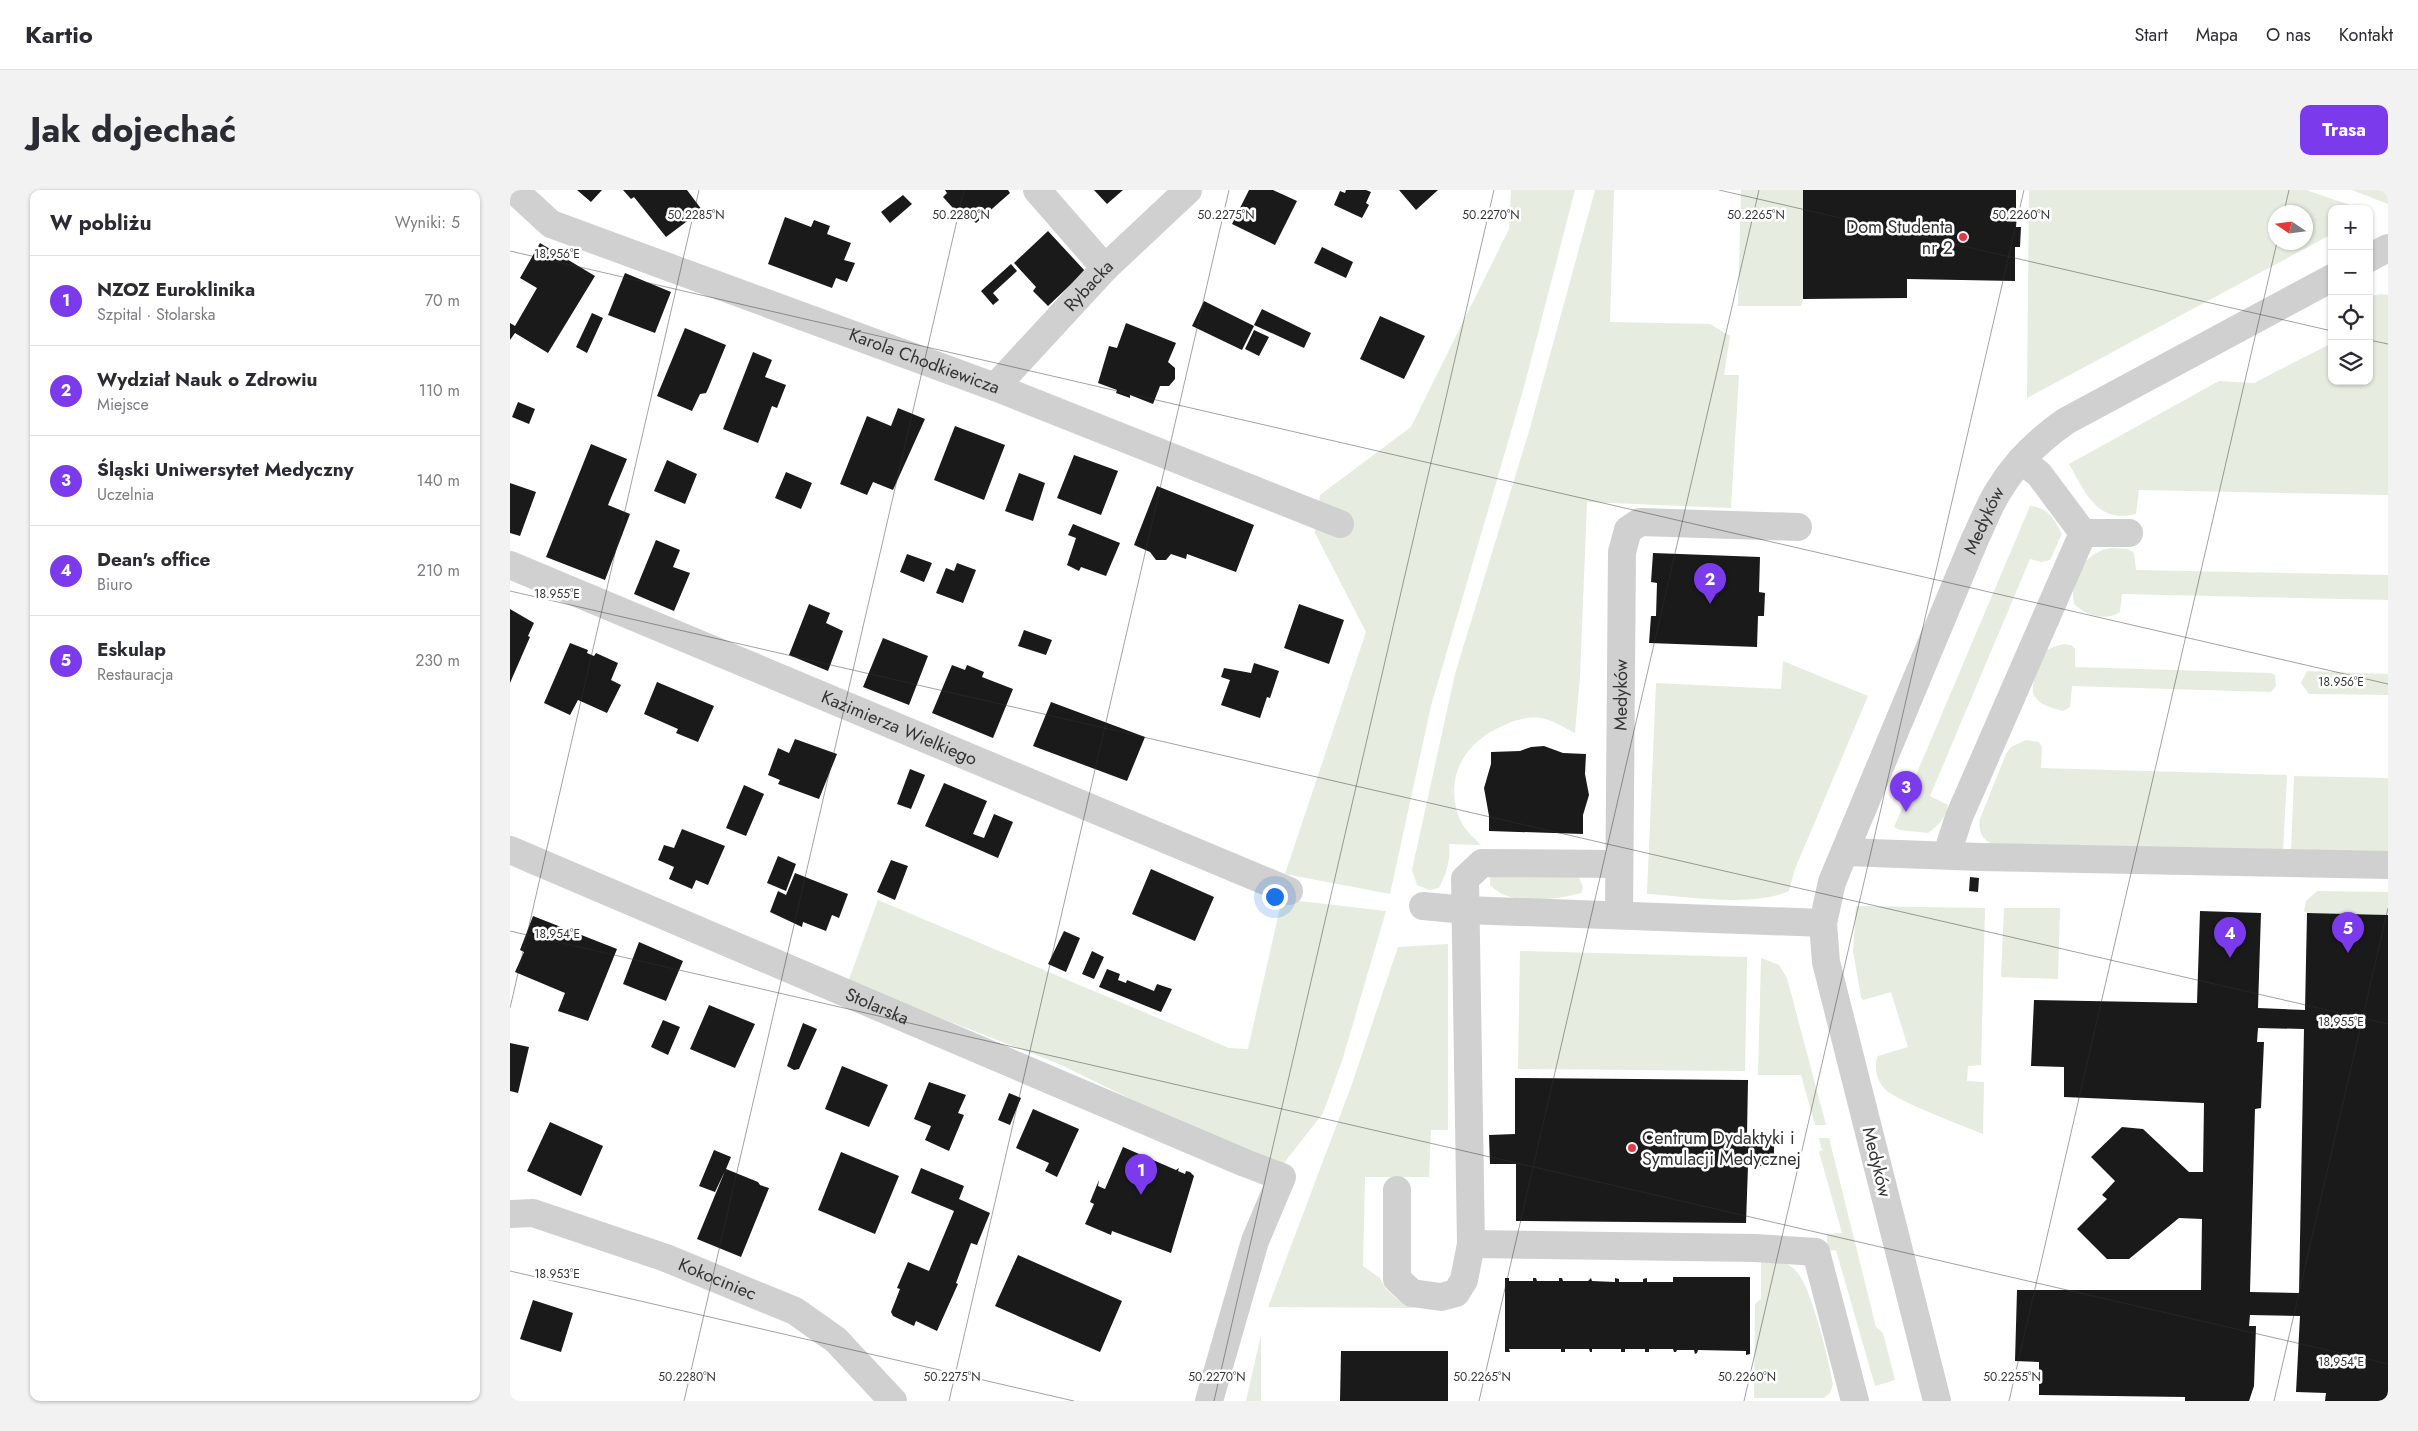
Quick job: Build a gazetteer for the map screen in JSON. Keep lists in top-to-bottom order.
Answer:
{
  "streets": {
    "street": [
      "Rybacka",
      "Karola Chodkiewicza",
      "Medyków",
      "Kazimierza Wielkiego",
      "Stolarska",
      "Kokociniec"
    ]
  },
  "crossings": [
    ["Rybacka", "Karola Chodkiewicza"]
  ],
  "places": ["Dom Studenta nr 2", "Centrum Dydaktyki i Symulacji Medycznej"],
  "north": "left",
  "page": {
    "header": "Kartio",
    "nav": [
      "Start",
      "Mapa",
      "O nas",
      "Kontakt"
    ],
    "title": "Jak dojechać",
    "buttons": "Trasa",
    "heading": ["W pobliżu", "Wyniki: 5"],
    "map_buttons": ["+", "−"],
    "list": [
      {
        "mark": "1",
        "name": "NZOZ Euroklinika",
        "note": "Szpital · Stolarska",
        "value": "70 m"
      },
      {
        "mark": "2",
        "name": "Wydział Nauk o Zdrowiu",
        "note": "Miejsce",
        "value": "110 m"
      },
      {
        "mark": "3",
        "name": "Śląski Uniwersytet Medyczny",
        "note": "Uczelnia",
        "value": "140 m"
      },
      {
        "mark": "4",
        "name": "Dean's office",
        "note": "Biuro",
        "value": "210 m"
      },
      {
        "mark": "5",
        "name": "Eskulap",
        "note": "Restauracja",
        "value": "230 m"
      }
    ],
    "pins": [
      "2",
      "3",
      "5",
      "4",
      "1"
    ]
  },
  "coordinates": [
    "50.2285°N",
    "50.2280°N",
    "50.2275°N",
    "50.2270°N",
    "50.2265°N",
    "50.2260°N",
    "18.956°E",
    "18.955°E",
    "18.954°E",
    "18.953°E",
    "50.2255°N"
  ]
}
